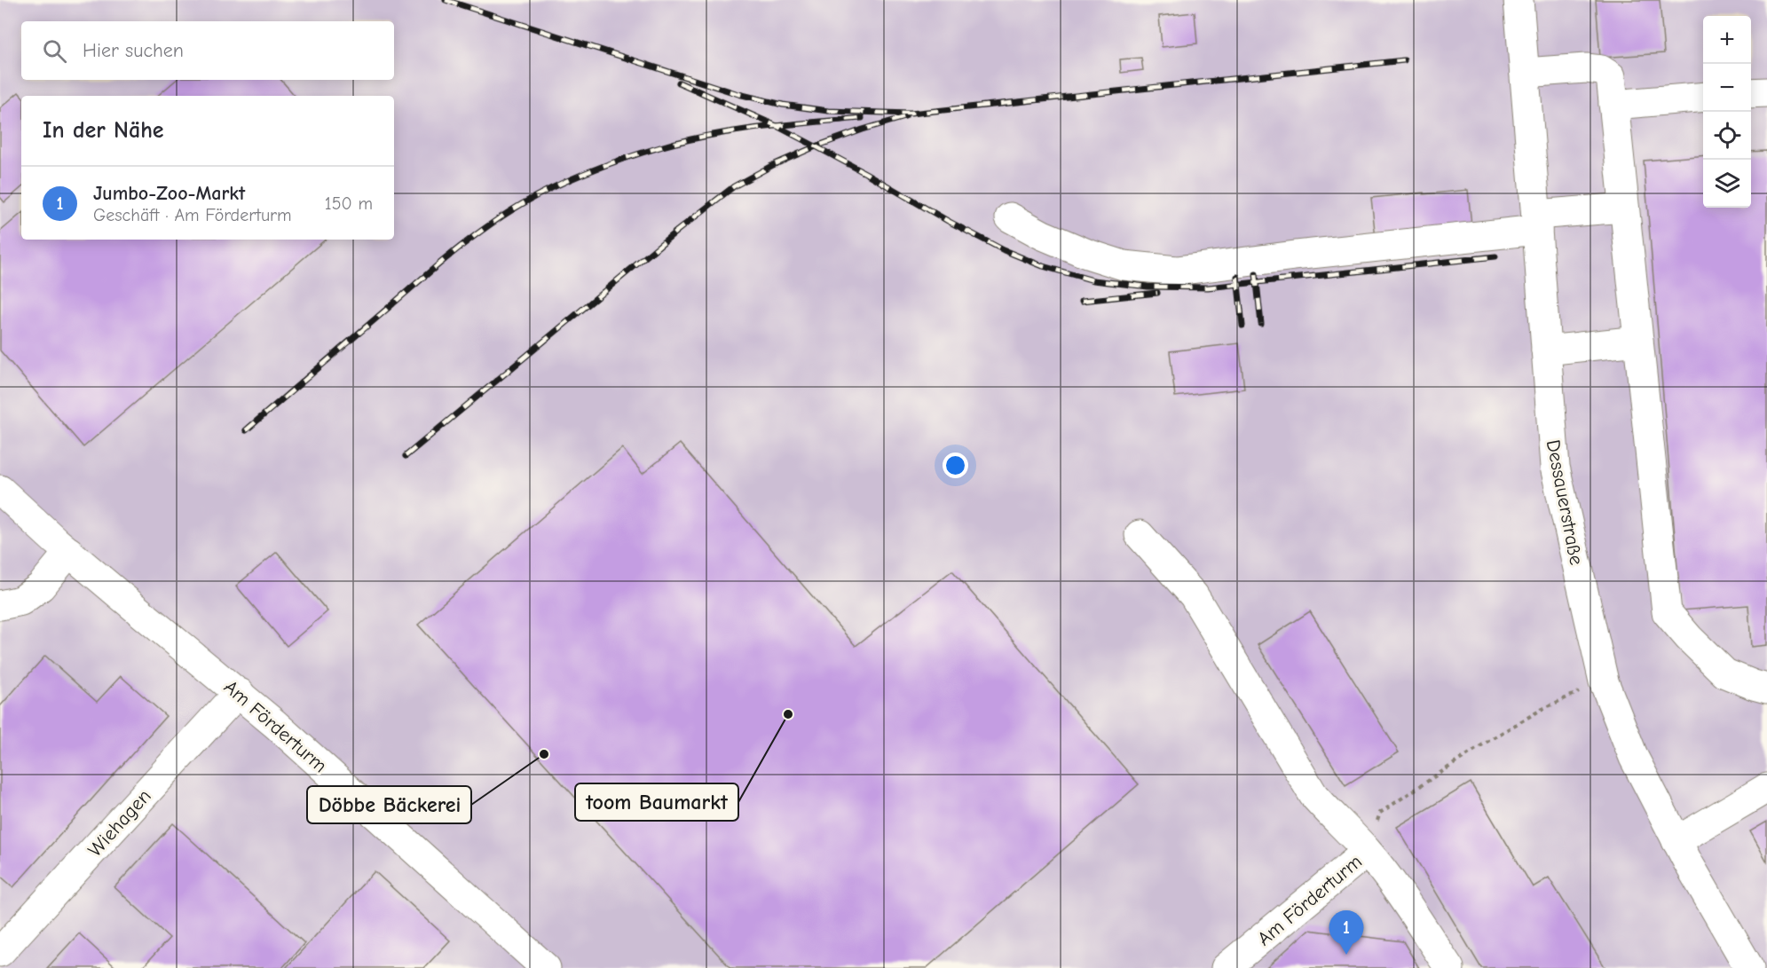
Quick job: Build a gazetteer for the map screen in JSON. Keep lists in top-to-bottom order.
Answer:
{
  "streets": {
    "street": ["Dessauerstraße", "Am Förderturm", "Wiehagen"]
  },
  "crossings": [
    ["Am Förderturm", "Wiehagen"]
  ],
  "places": ["toom Baumarkt", "Döbbe Bäckerei"],
  "page": {
    "map_buttons": ["+", "−"],
    "search": "Hier suchen",
    "heading": "In der Nähe",
    "list": [
      {
        "mark": "1",
        "name": "Jumbo-Zoo-Markt",
        "note": "Geschäft · Am Förderturm",
        "value": "150 m"
      }
    ],
    "pins": "1"
  }
}
